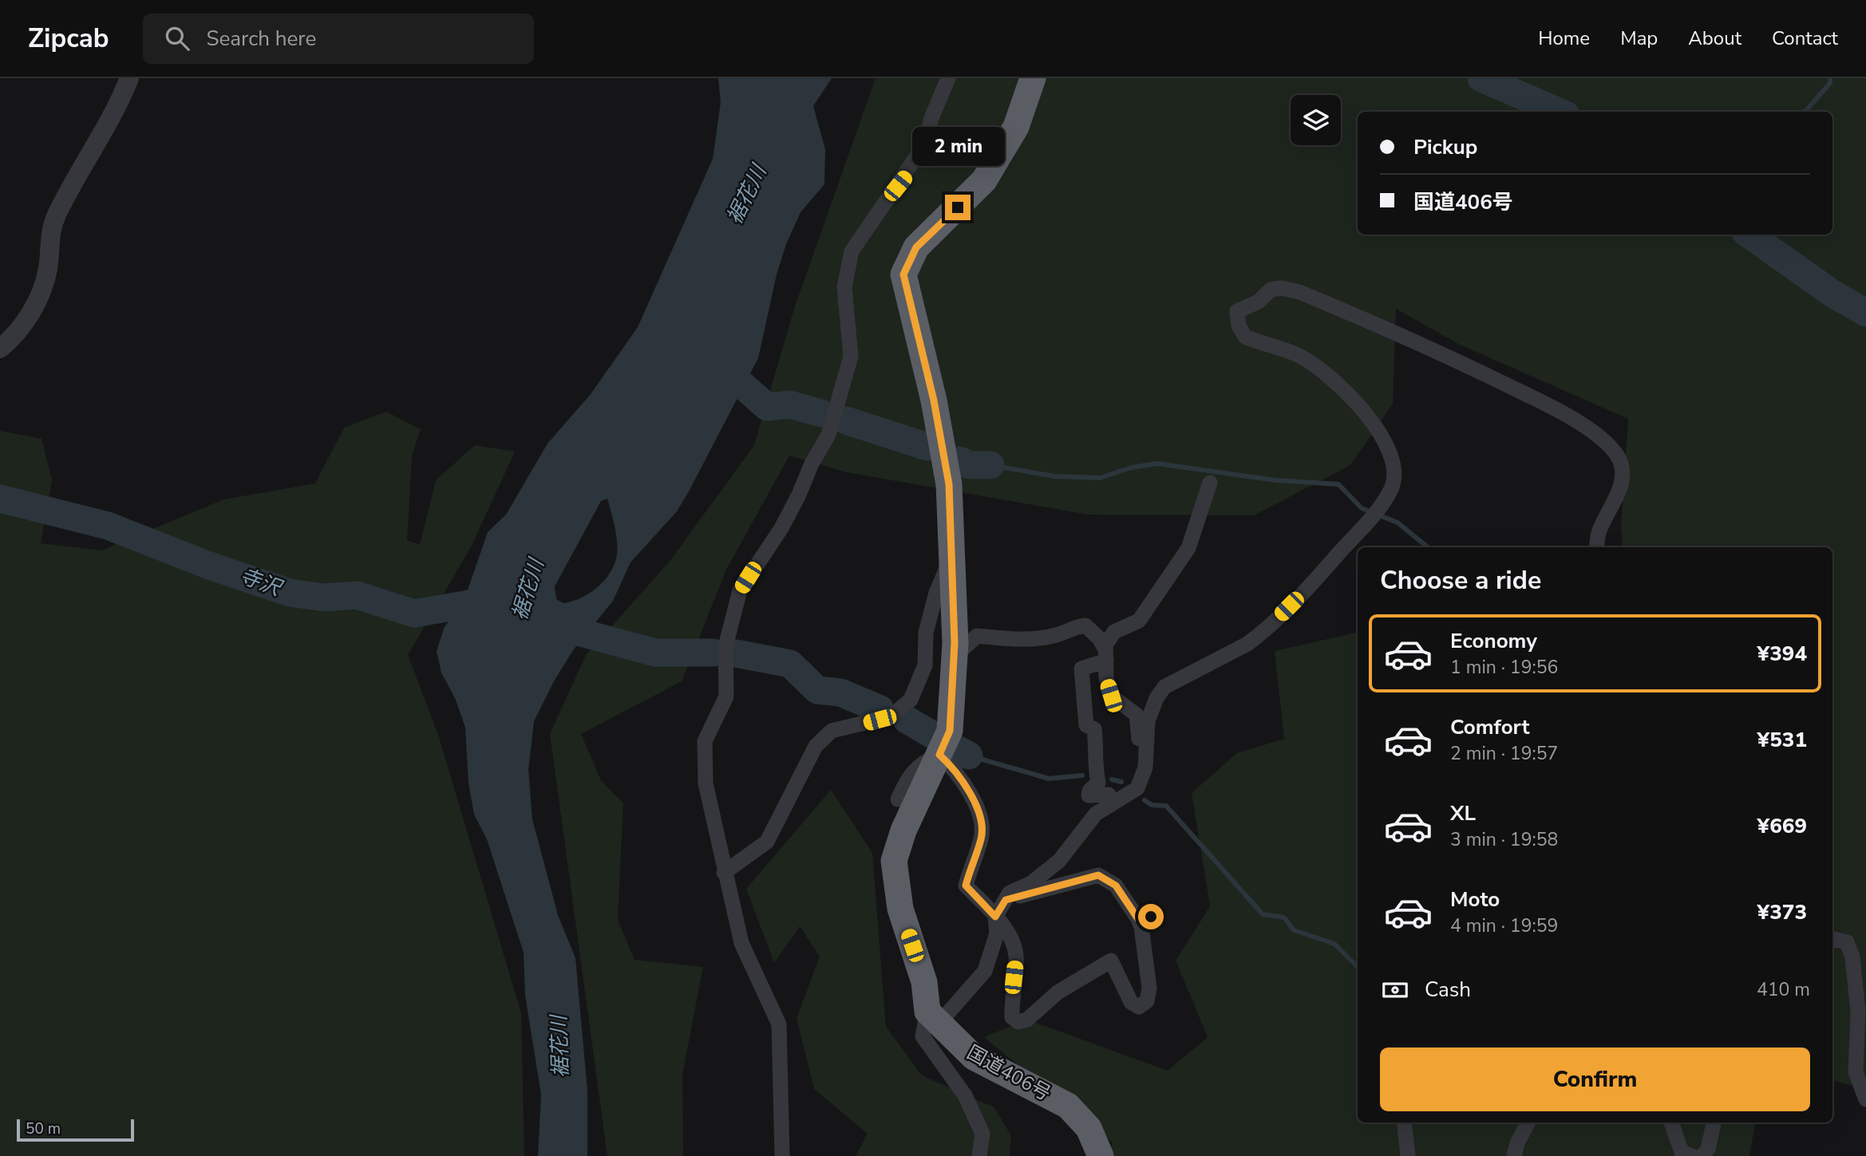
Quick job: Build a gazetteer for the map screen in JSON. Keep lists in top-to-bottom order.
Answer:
{
  "streets": {
    "highway": ["国道406号"]
  },
  "water": ["裾花川", "寺沢"],
  "scale_bar": "50 m",
  "page": {
    "header": "Zipcab",
    "search": "Search here",
    "nav": [
      "Home",
      "Map",
      "About",
      "Contact"
    ],
    "banner": ["Pickup", "国道406号"],
    "bubble": "2 min",
    "heading": "Choose a ride",
    "list": [
      {
        "name": "Economy",
        "note": "1 min · 19:56",
        "value": "¥394"
      },
      {
        "name": "Comfort",
        "note": "2 min · 19:57",
        "value": "¥531"
      },
      {
        "name": "XL",
        "note": "3 min · 19:58",
        "value": "¥669"
      },
      {
        "name": "Moto",
        "note": "4 min · 19:59",
        "value": "¥373"
      }
    ],
    "pay": ["Cash", "410 m"],
    "buttons": "Confirm",
    "scale": "50 m"
  }
}
